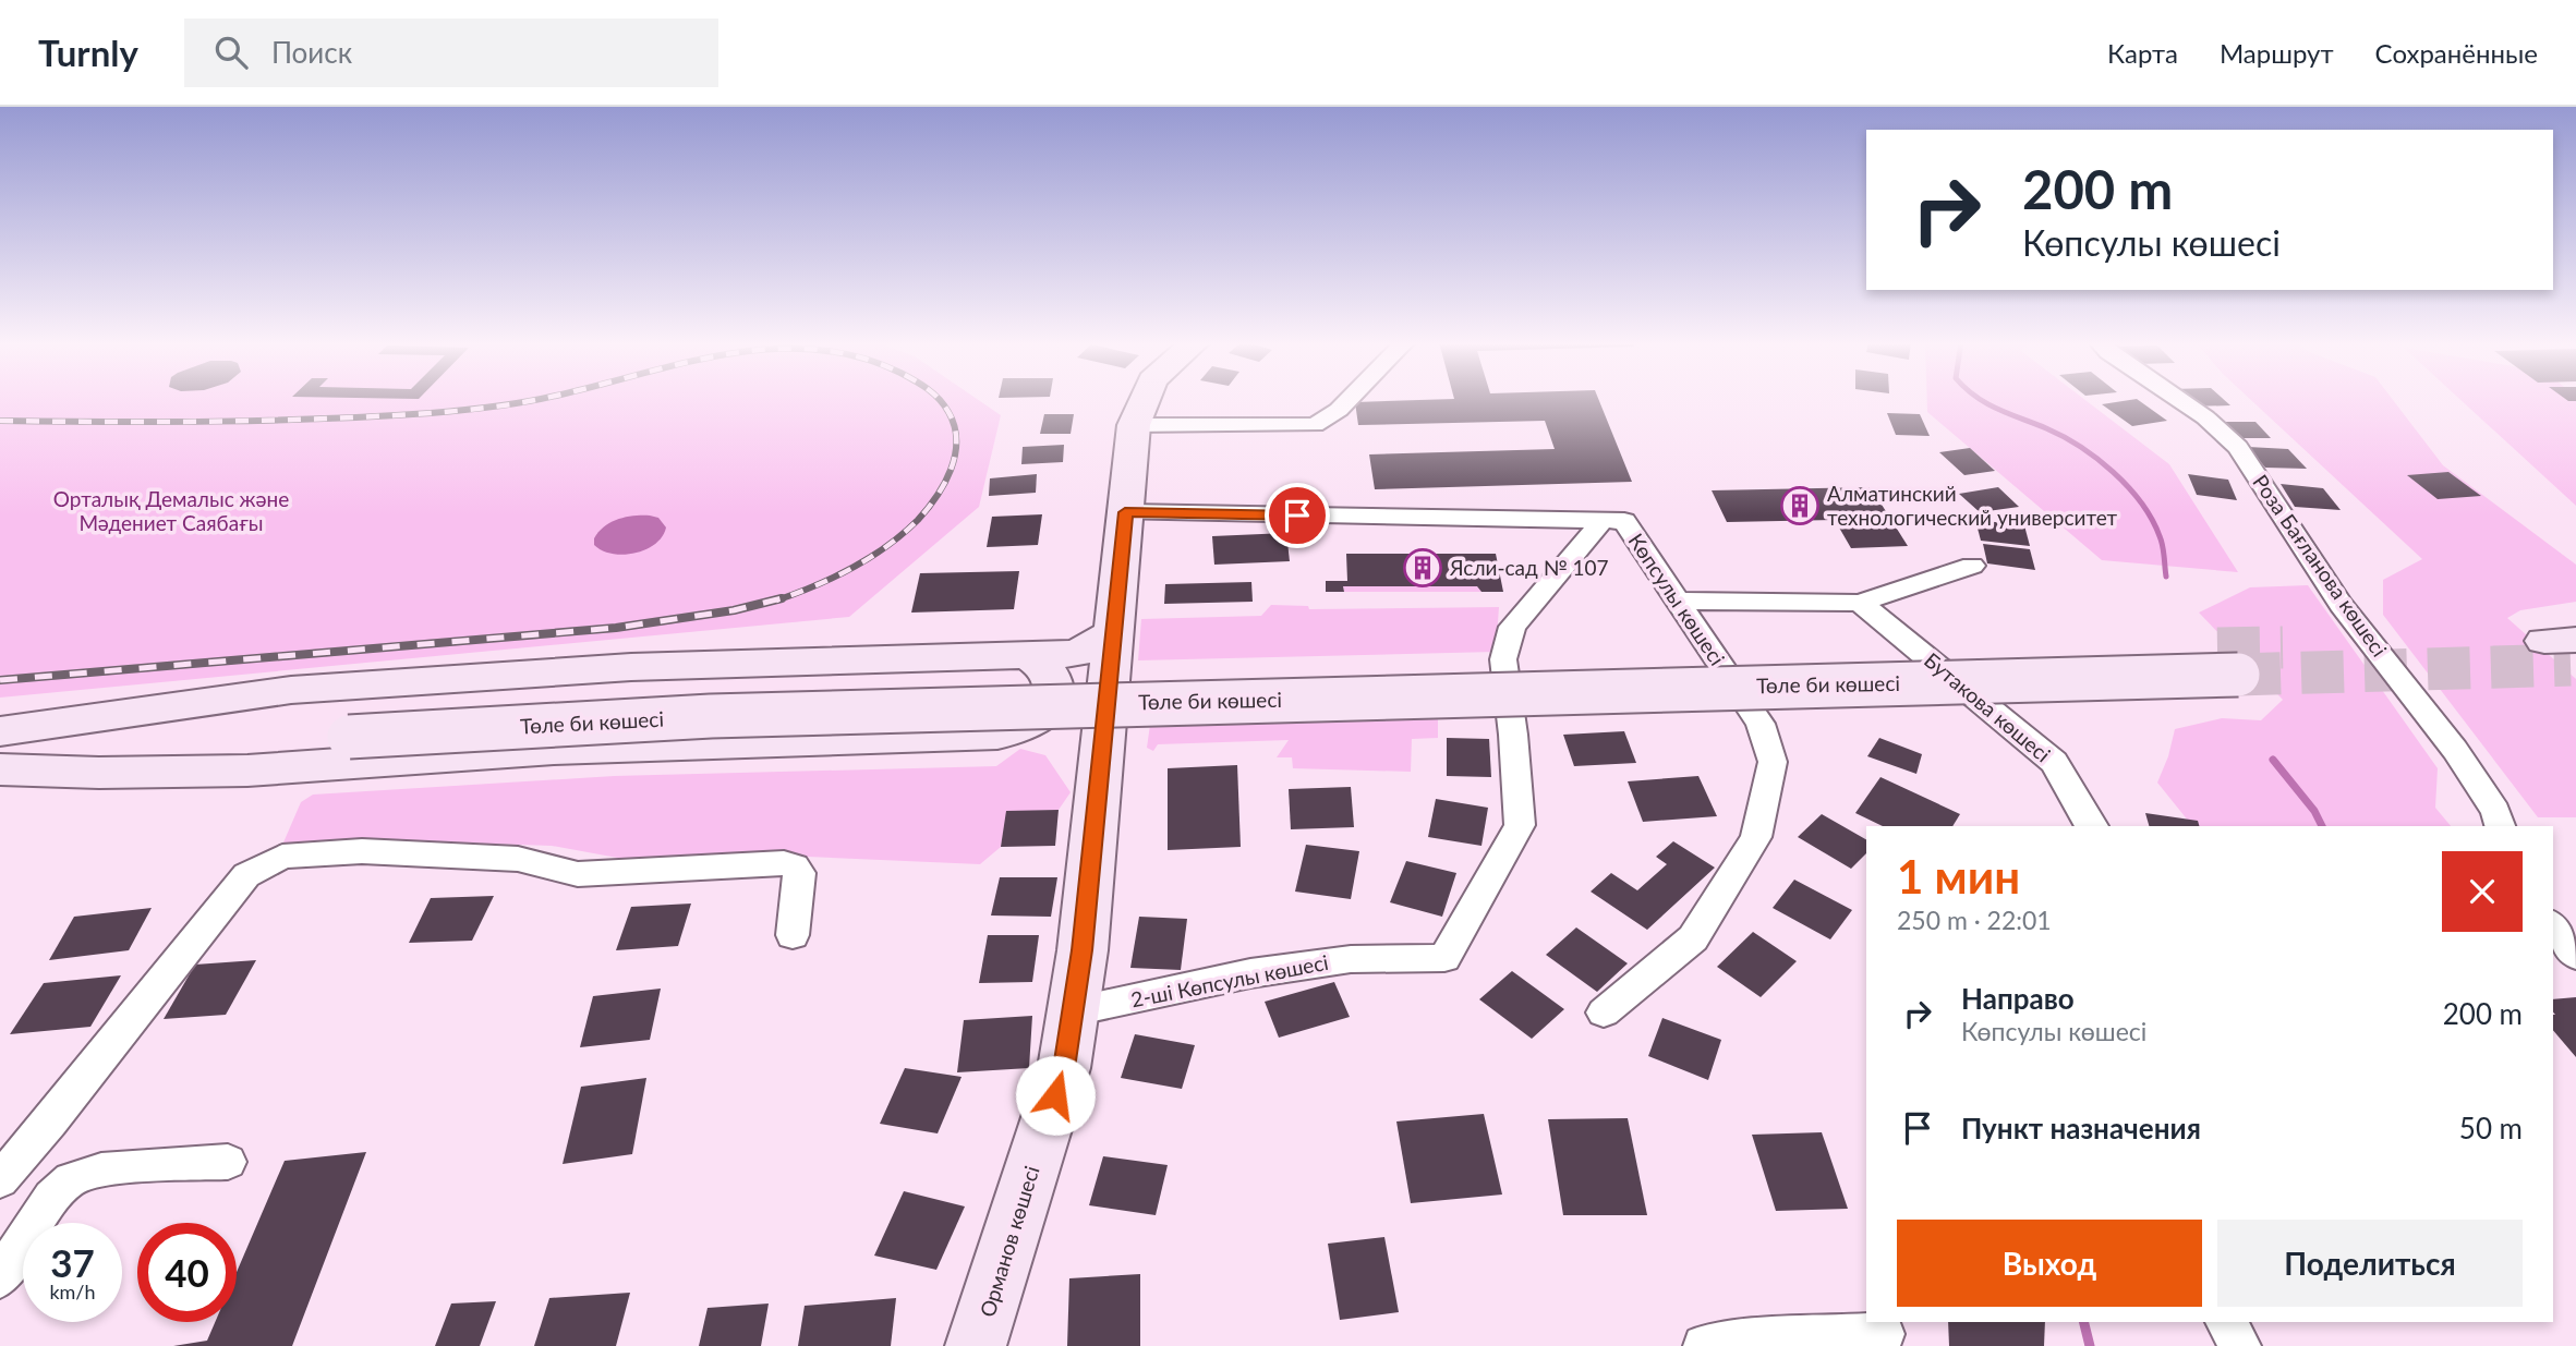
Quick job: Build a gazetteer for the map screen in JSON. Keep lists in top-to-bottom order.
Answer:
{
  "streets": {
    "main road": ["Төле би көшесі", "Орманов көшесі"],
    "street": [
      "Роза Бағланова көшесі",
      "Көпсулы көшесі",
      "Бутакова көшесі",
      "2-ші Көпсулы көшесі"
    ]
  },
  "crossings": [
    ["Көпсулы көшесі", "2-ші Көпсулы көшесі"],
    ["Көпсулы көшесі", "Орманов көшесі"],
    ["2-ші Көпсулы көшесі", "Орманов көшесі"]
  ],
  "parks": ["Орталық Демалыс және Мәдениет Саябағы"],
  "places": {
    "building": ["Алматинский технологический университет", "Ясли-сад № 107"]
  },
  "page": {
    "header": "Turnly",
    "search": "Поиск",
    "nav": ["Карта", "Маршрут", "Сохранённые"],
    "turn": ["200 m", "Көпсулы көшесі"],
    "heading": ["1 мин", "250 m · 22:01"],
    "list": [
      {
        "name": "Направо",
        "note": "Көпсулы көшесі",
        "value": "200 m"
      },
      {
        "name": "Пункт назначения",
        "value": "50 m"
      }
    ],
    "buttons": ["Выход", "Поделиться"],
    "speed": "37 km/h",
    "limit": "40"
  }
}
